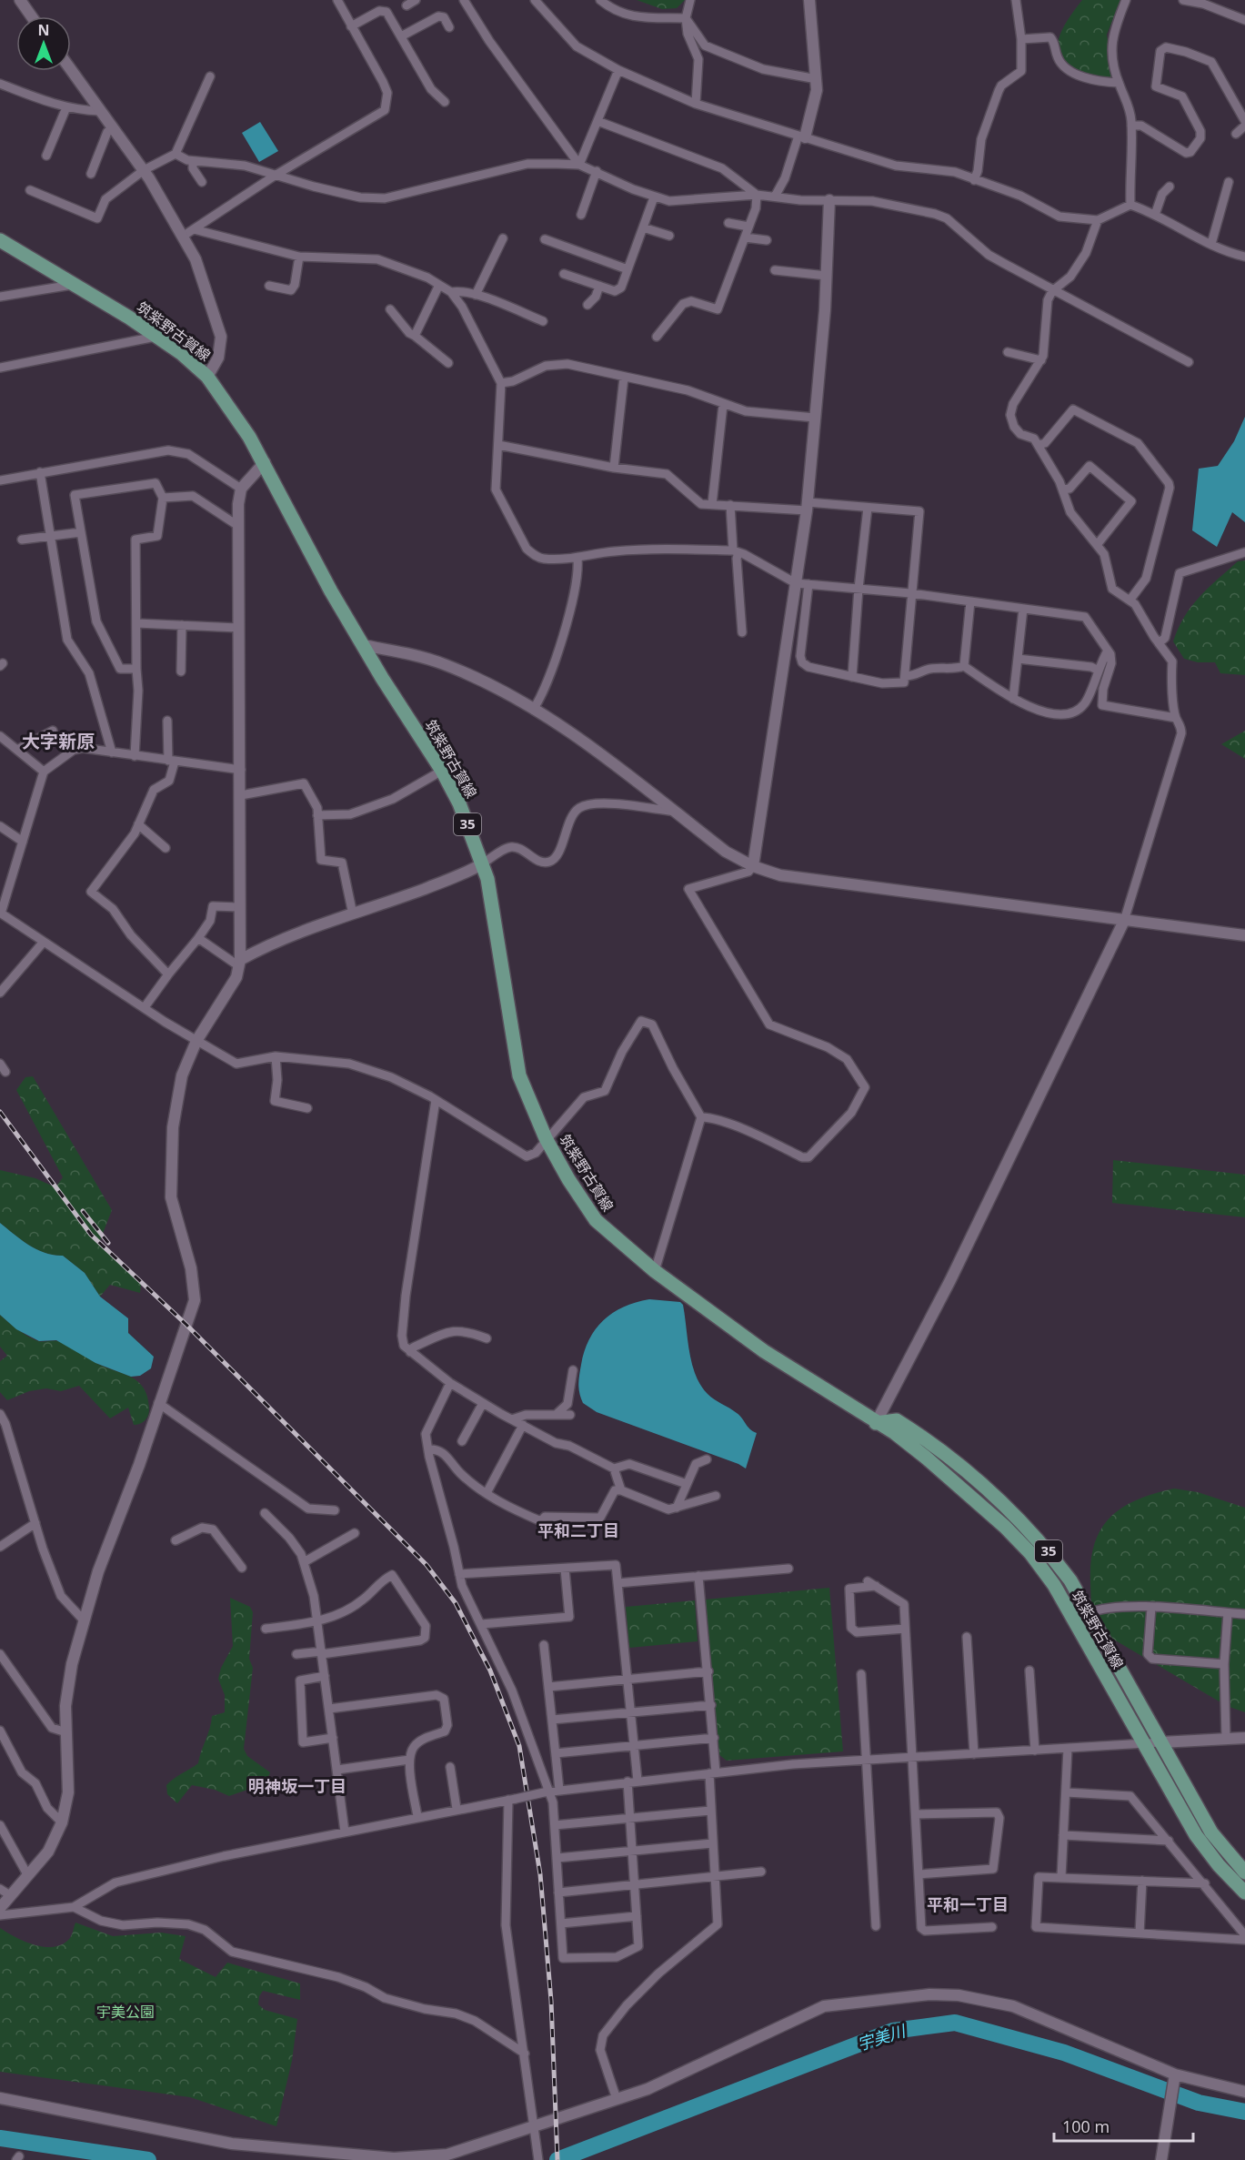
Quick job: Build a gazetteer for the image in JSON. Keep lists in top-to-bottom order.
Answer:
{
  "streets": {
    "main road": ["筑紫野古賀線", "35"]
  },
  "districts": [
    "大字新原",
    "平和二丁目",
    "明神坂一丁目",
    "平和一丁目"
  ],
  "water": ["宇美川"],
  "parks": ["宇美公園"],
  "scale_bar": "100 m",
  "north": "top"
}
